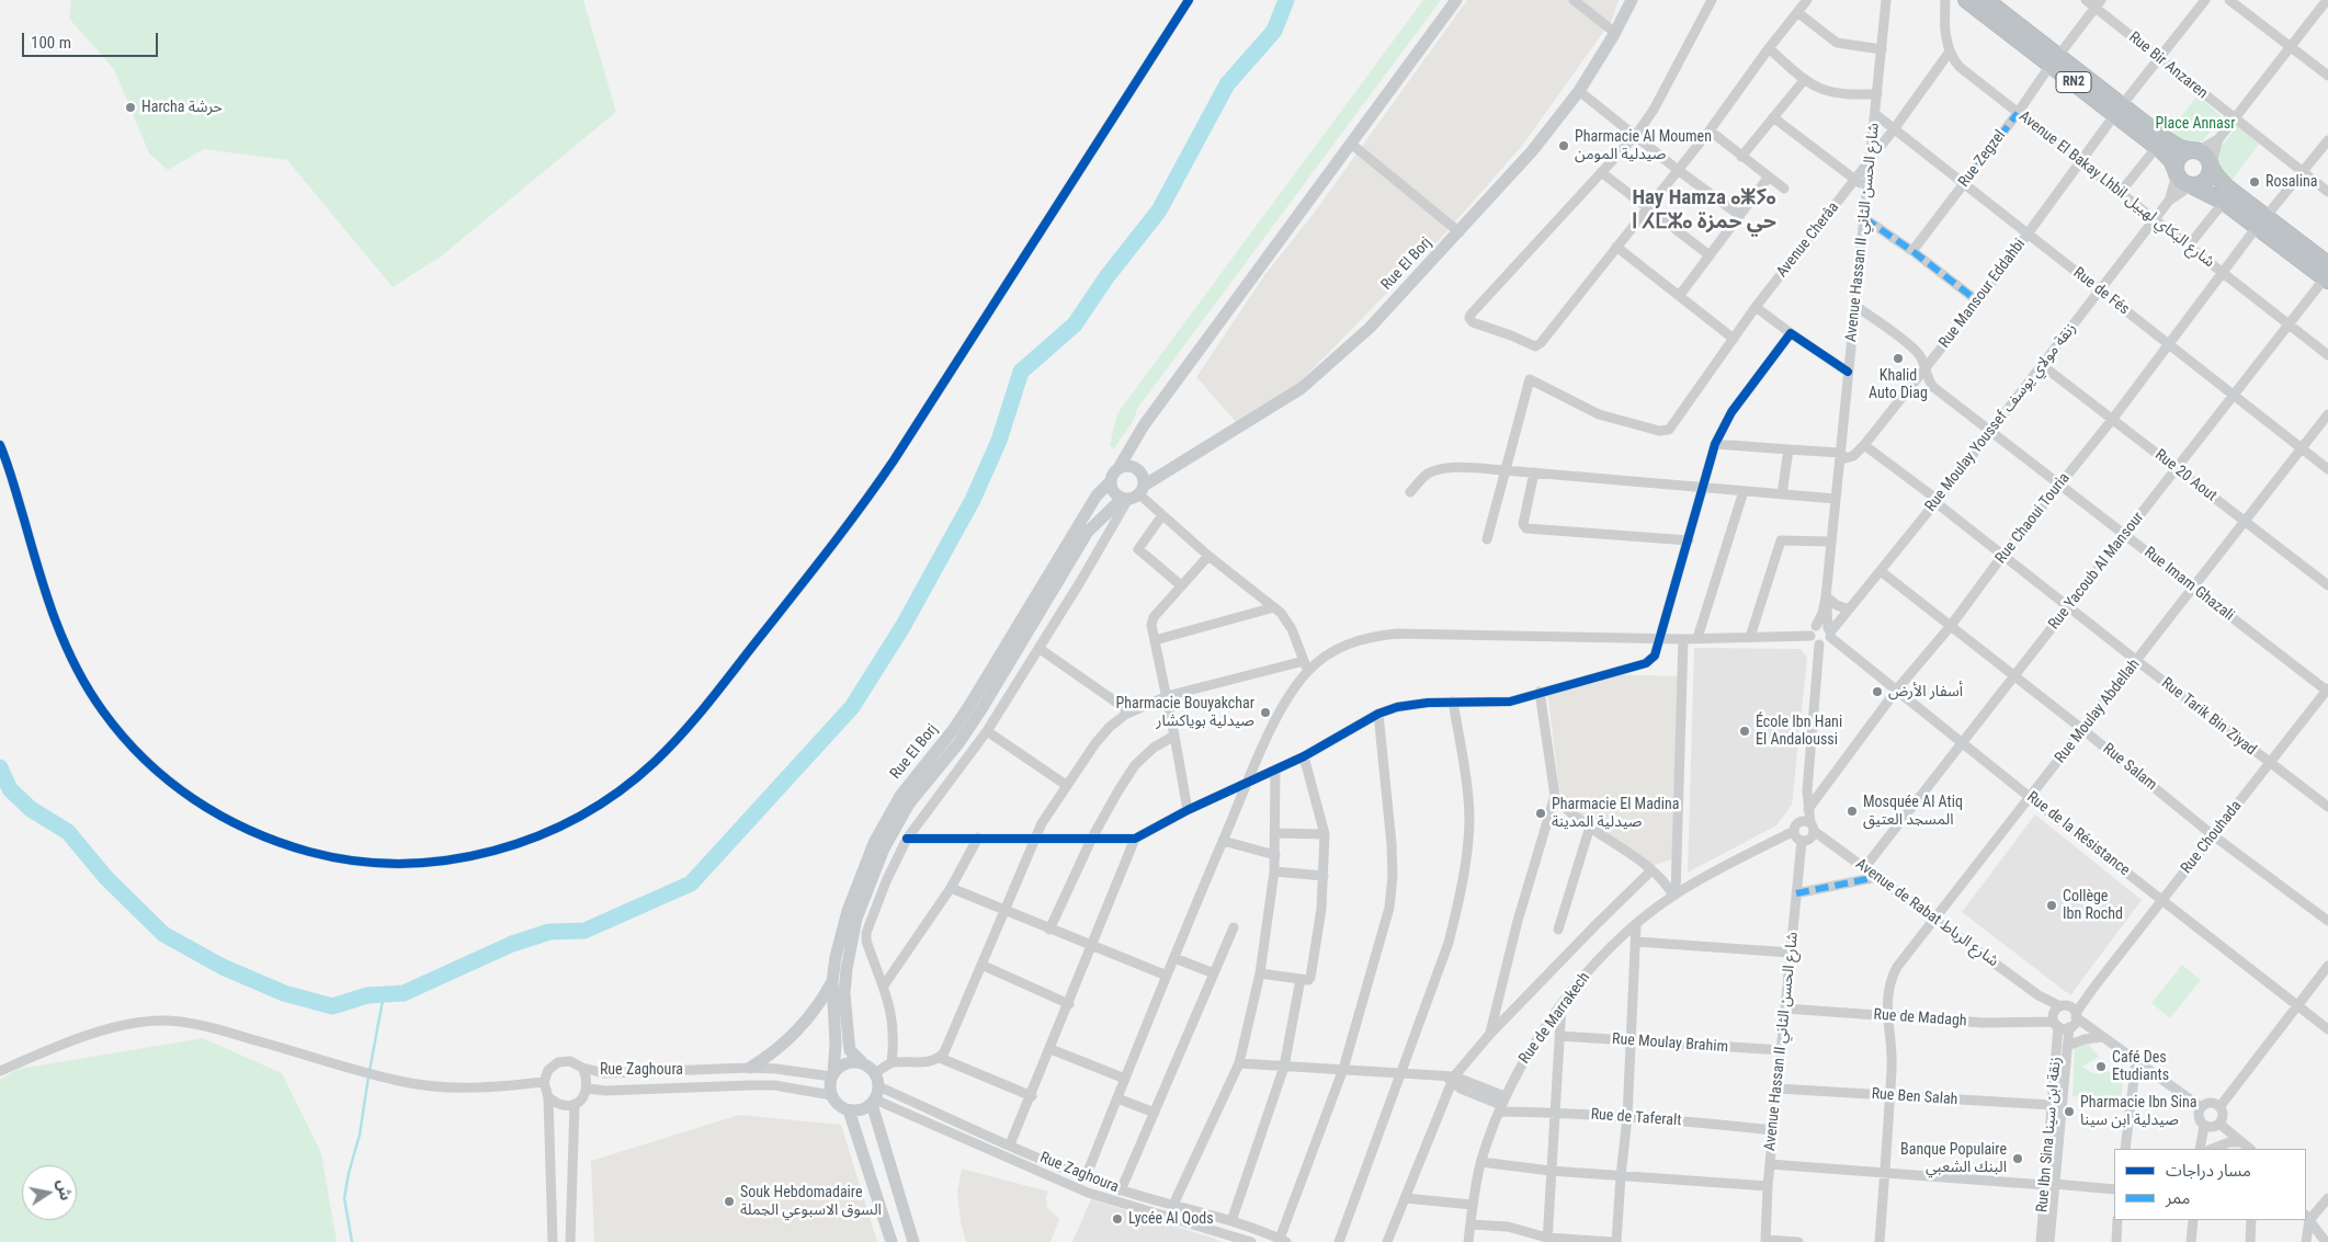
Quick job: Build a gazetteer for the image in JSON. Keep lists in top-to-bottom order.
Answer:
{
  "streets": {
    "highway": ["RN2"],
    "main road": ["Rue El Borj"],
    "street": [
      "Rue Bir Anzaren",
      "Rue Zegzel",
      "Avenue El Bakay Lhbil شارع البكاي لهبيل",
      "Avenue Hassan II شارع الحسن الثاني",
      "Avenue Cherâa",
      "Rue de Fés",
      "Rue Mansour Eddahbi",
      "Rue Moulay Youssef زنقة مولاي يوسف",
      "Rue 20 Aout",
      "Rue Chaoui Touria",
      "Rue Yacoub Al Mansour",
      "Rue Imam Ghazali",
      "Rue Moulay Abdellah",
      "Rue Tarik Bin Ziyad",
      "Rue Salam",
      "Rue de la Résistance",
      "Rue Chouhada",
      "Avenue de Rabat شارع الرباط",
      "Rue de Marrakech",
      "Rue de Madagh",
      "Rue Moulay Brahim",
      "Rue Zaghoura",
      "Rue Ben Salah",
      "Rue de Taferalt",
      "Rue Ibn Sina زنقة ابن سينا"
    ]
  },
  "crossings": [
    ["Rue Bir Anzaren", "Rue Zegzel"],
    ["Rue Bir Anzaren", "Rue Mansour Eddahbi"],
    ["Rue Bir Anzaren", "Rue Chaoui Touria"],
    ["RN2", "Rue Zegzel"],
    ["RN2", "Rue Mansour Eddahbi"],
    ["RN2", "Rue Chaoui Touria"],
    ["RN2", "Rue Yacoub Al Mansour"],
    ["Rue Zegzel", "Avenue El Bakay Lhbil شارع البكاي لهبيل"],
    ["Rue Zegzel", "Rue de Fés"],
    ["Avenue El Bakay Lhbil شارع البكاي لهبيل", "Avenue Cherâa"],
    ["Avenue El Bakay Lhbil شارع البكاي لهبيل", "Rue Mansour Eddahbi"],
    ["Avenue El Bakay Lhbil شارع البكاي لهبيل", "Rue Moulay Youssef زنقة مولاي يوسف"],
    ["Avenue El Bakay Lhbil شارع البكاي لهبيل", "Rue Chaoui Touria"],
    ["Avenue El Bakay Lhbil شارع البكاي لهبيل", "Rue Yacoub Al Mansour"],
    ["Avenue Hassan II شارع الحسن الثاني", "Avenue Cherâa"],
    ["Avenue Hassan II شارع الحسن الثاني", "Rue de Fés"],
    ["Avenue Hassan II شارع الحسن الثاني", "Rue Mansour Eddahbi"],
    ["Avenue Hassan II شارع الحسن الثاني", "Rue Moulay Youssef زنقة مولاي يوسف"],
    ["Avenue Hassan II شارع الحسن الثاني", "Rue Imam Ghazali"],
    ["Avenue Hassan II شارع الحسن الثاني", "Rue de la Résistance"],
    ["Avenue Hassan II شارع الحسن الثاني", "Avenue de Rabat شارع الرباط"],
    ["Avenue Hassan II شارع الحسن الثاني", "Rue de Marrakech"],
    ["Avenue Hassan II شارع الحسن الثاني", "Rue de Madagh"],
    ["Avenue Hassan II شارع الحسن الثاني", "Rue Moulay Brahim"],
    ["Avenue Hassan II شارع الحسن الثاني", "Rue Ben Salah"],
    ["Avenue Hassan II شارع الحسن الثاني", "Rue de Taferalt"],
    ["Avenue Cherâa", "Rue de Fés"],
    ["Rue El Borj", "Rue Zaghoura"],
    ["Rue de Fés", "Rue Mansour Eddahbi"],
    ["Rue de Fés", "Rue Moulay Youssef زنقة مولاي يوسف"],
    ["Rue de Fés", "Rue Chaoui Touria"],
    ["Rue de Fés", "Rue Yacoub Al Mansour"],
    ["Rue de Fés", "Rue Moulay Abdellah"],
    ["Rue Mansour Eddahbi", "Rue Imam Ghazali"],
    ["Rue Mansour Eddahbi", "Rue Tarik Bin Ziyad"],
    ["Rue Moulay Youssef زنقة مولاي يوسف", "Rue 20 Aout"],
    ["Rue Moulay Youssef زنقة مولاي يوسف", "Rue Imam Ghazali"],
    ["Rue Moulay Youssef زنقة مولاي يوسف", "Rue Tarik Bin Ziyad"],
    ["Rue Moulay Youssef زنقة مولاي يوسف", "Rue Salam"],
    ["Rue Moulay Youssef زنقة مولاي يوسف", "Rue de la Résistance"],
    ["Rue 20 Aout", "Rue Chaoui Touria"],
    ["Rue 20 Aout", "Rue Yacoub Al Mansour"],
    ["Rue 20 Aout", "Rue Moulay Abdellah"],
    ["Rue Chaoui Touria", "Rue Imam Ghazali"],
    ["Rue Chaoui Touria", "Rue Tarik Bin Ziyad"],
    ["Rue Chaoui Touria", "Rue Salam"],
    ["Rue Chaoui Touria", "Rue de la Résistance"],
    ["Rue Yacoub Al Mansour", "Rue Imam Ghazali"],
    ["Rue Yacoub Al Mansour", "Rue Tarik Bin Ziyad"],
    ["Rue Yacoub Al Mansour", "Rue Salam"],
    ["Rue Yacoub Al Mansour", "Rue de la Résistance"],
    ["Rue Yacoub Al Mansour", "Avenue de Rabat شارع الرباط"],
    ["Rue Imam Ghazali", "Rue Moulay Abdellah"],
    ["Rue Imam Ghazali", "Rue Chouhada"],
    ["Rue Moulay Abdellah", "Rue Tarik Bin Ziyad"],
    ["Rue Moulay Abdellah", "Rue Salam"],
    ["Rue Moulay Abdellah", "Rue de la Résistance"],
    ["Rue Moulay Abdellah", "Avenue de Rabat شارع الرباط"],
    ["Rue Moulay Abdellah", "Rue de Madagh"],
    ["Rue Moulay Abdellah", "Rue Ben Salah"],
    ["Rue Tarik Bin Ziyad", "Rue Chouhada"],
    ["Rue Salam", "Rue Chouhada"],
    ["Rue de la Résistance", "Rue Chouhada"],
    ["Rue Chouhada", "Avenue de Rabat شارع الرباط"],
    ["Rue Chouhada", "Rue de Madagh"],
    ["Rue Chouhada", "Rue Ibn Sina زنقة ابن سينا"],
    ["Avenue de Rabat شارع الرباط", "Rue de Marrakech"],
    ["Avenue de Rabat شارع الرباط", "Rue de Madagh"],
    ["Avenue de Rabat شارع الرباط", "Rue Ibn Sina زنقة ابن سينا"],
    ["Rue de Marrakech", "Rue de Taferalt"],
    ["Rue de Madagh", "Rue Ibn Sina زنقة ابن سينا"],
    ["Rue Ben Salah", "Rue Ibn Sina زنقة ابن سينا"]
  ],
  "districts": ["Hay Hamza ⴰⵥⵢⴰ ⵏ ⵃⵎⵣⴰ حي حمزة"],
  "parks": ["Place Annasr"],
  "places": [
    "Harcha حرشة",
    "Pharmacie Al Moumen صيدلية المومن",
    "Rosalina",
    "Khalid Auto Diag",
    "أسفار الأرض",
    "Pharmacie Bouyakchar صيدلية بوياكشار",
    "École Ibn Hani El Andaloussi",
    "Mosquée Al Atiq المسجد العتيق",
    "Pharmacie El Madina صيدلية المدينة",
    "Collège Ibn Rochd",
    "Café Des Etudiants",
    "Pharmacie Ibn Sina صيدلية ابن سينا",
    "Banque Populaire البنك الشعبي",
    "Souk Hebdomadaire السوق الاسبوعي الجملة",
    "Lycée Al Qods"
  ],
  "legend": ["مسار دراجات", "ممر"],
  "scale_bar": "100 m",
  "north": "right"
}
